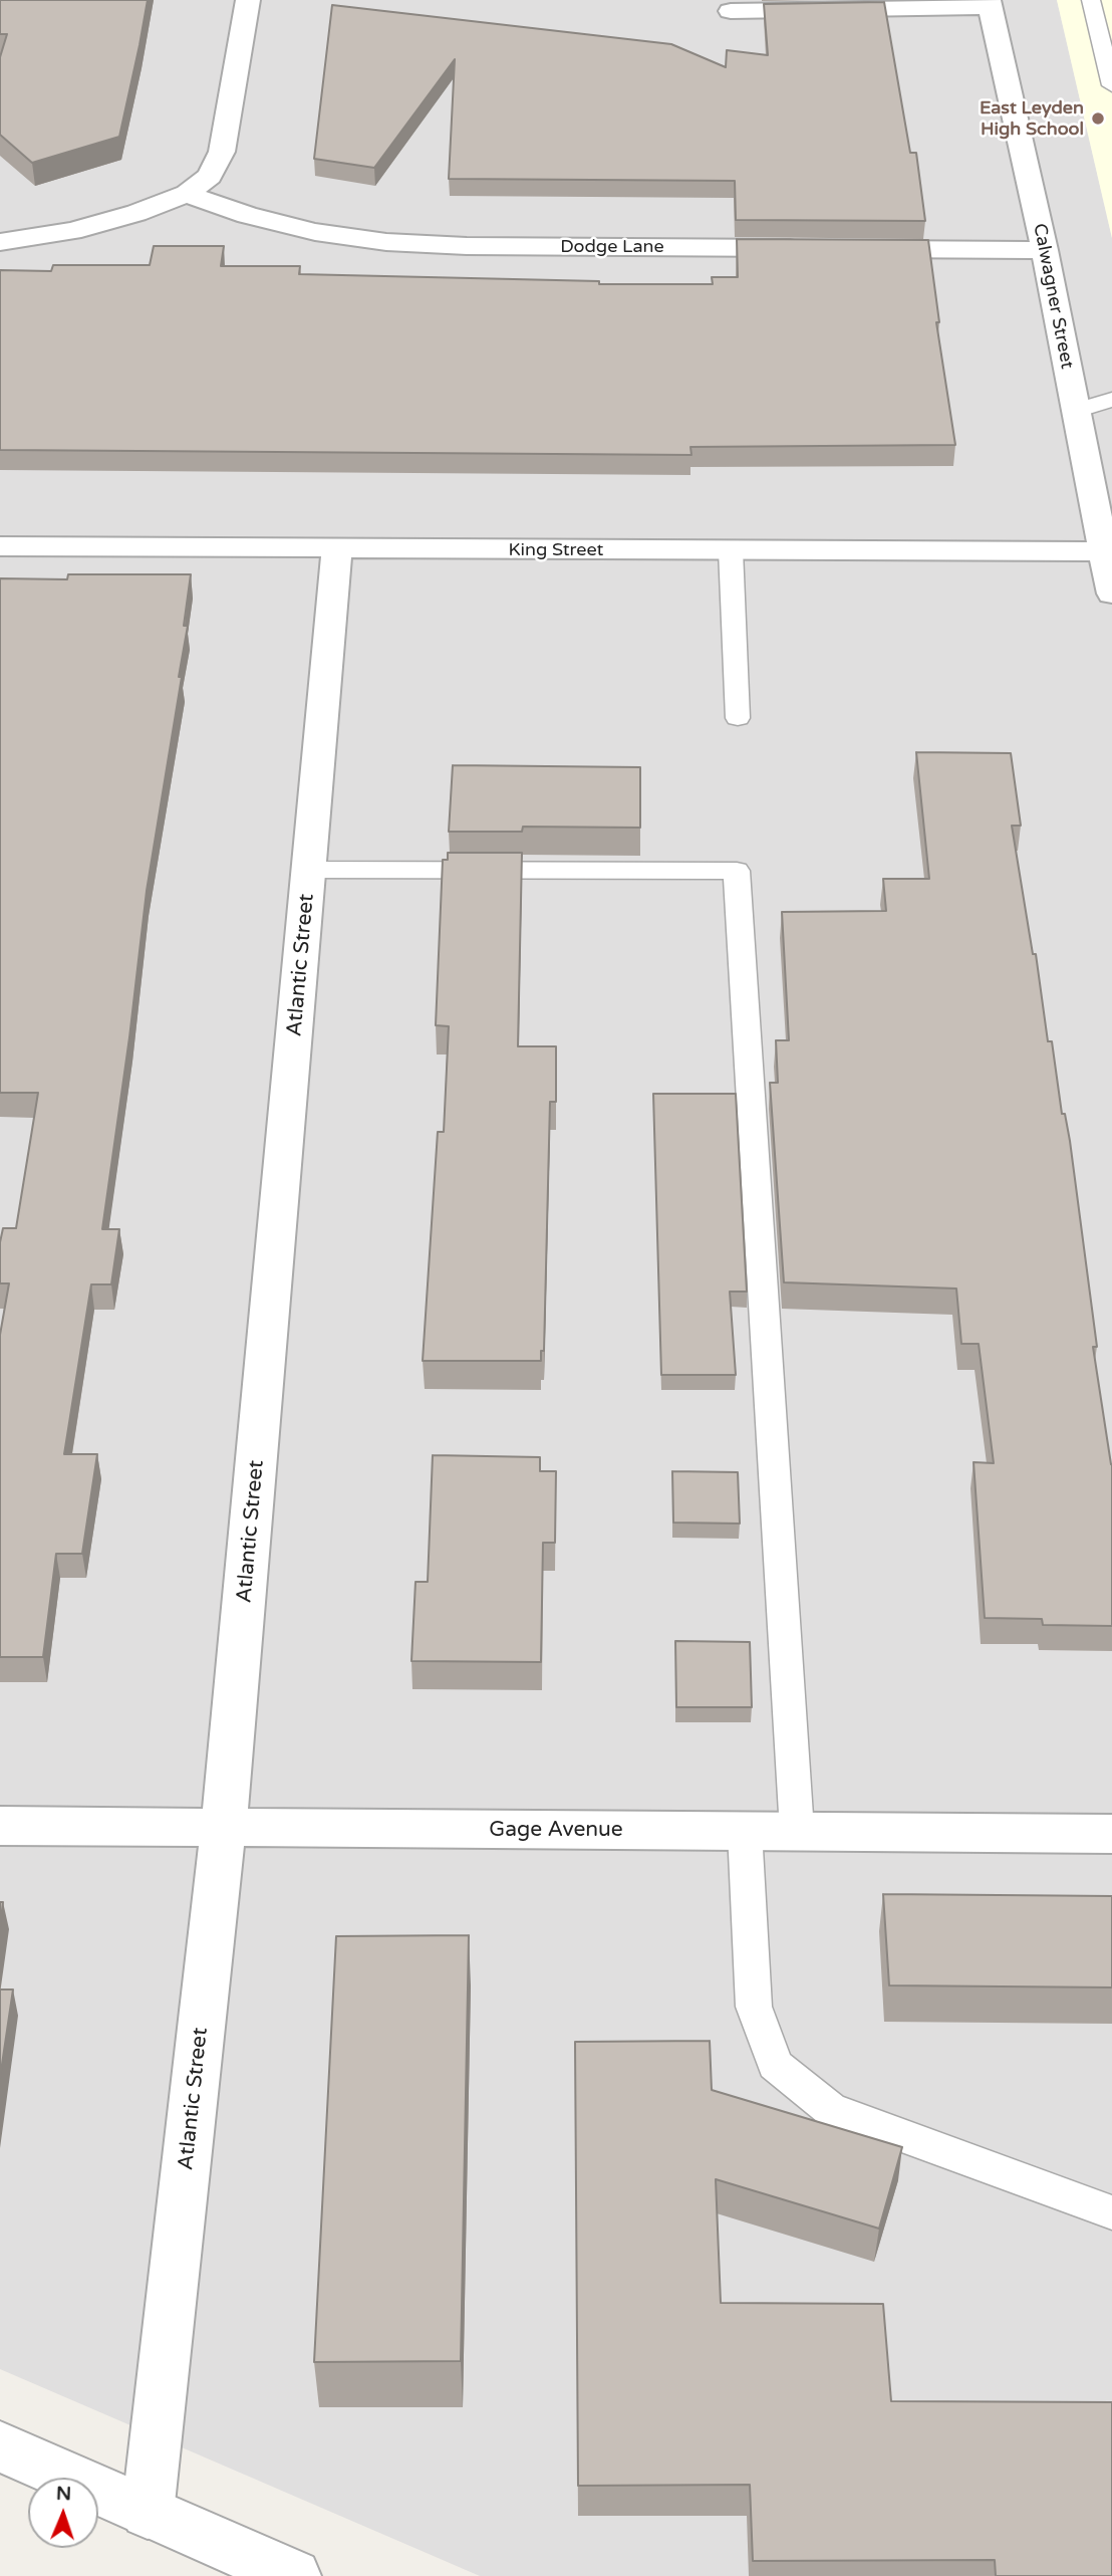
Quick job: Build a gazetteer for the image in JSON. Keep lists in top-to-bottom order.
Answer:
{
  "streets": {
    "street": [
      "Dodge Lane",
      "Calwagner Street",
      "King Street",
      "Atlantic Street",
      "Gage Avenue"
    ]
  },
  "crossings": [
    ["Calwagner Street", "King Street"],
    ["King Street", "Atlantic Street"],
    ["Atlantic Street", "Gage Avenue"]
  ],
  "places": ["East Leyden High School"],
  "north": "top"
}
